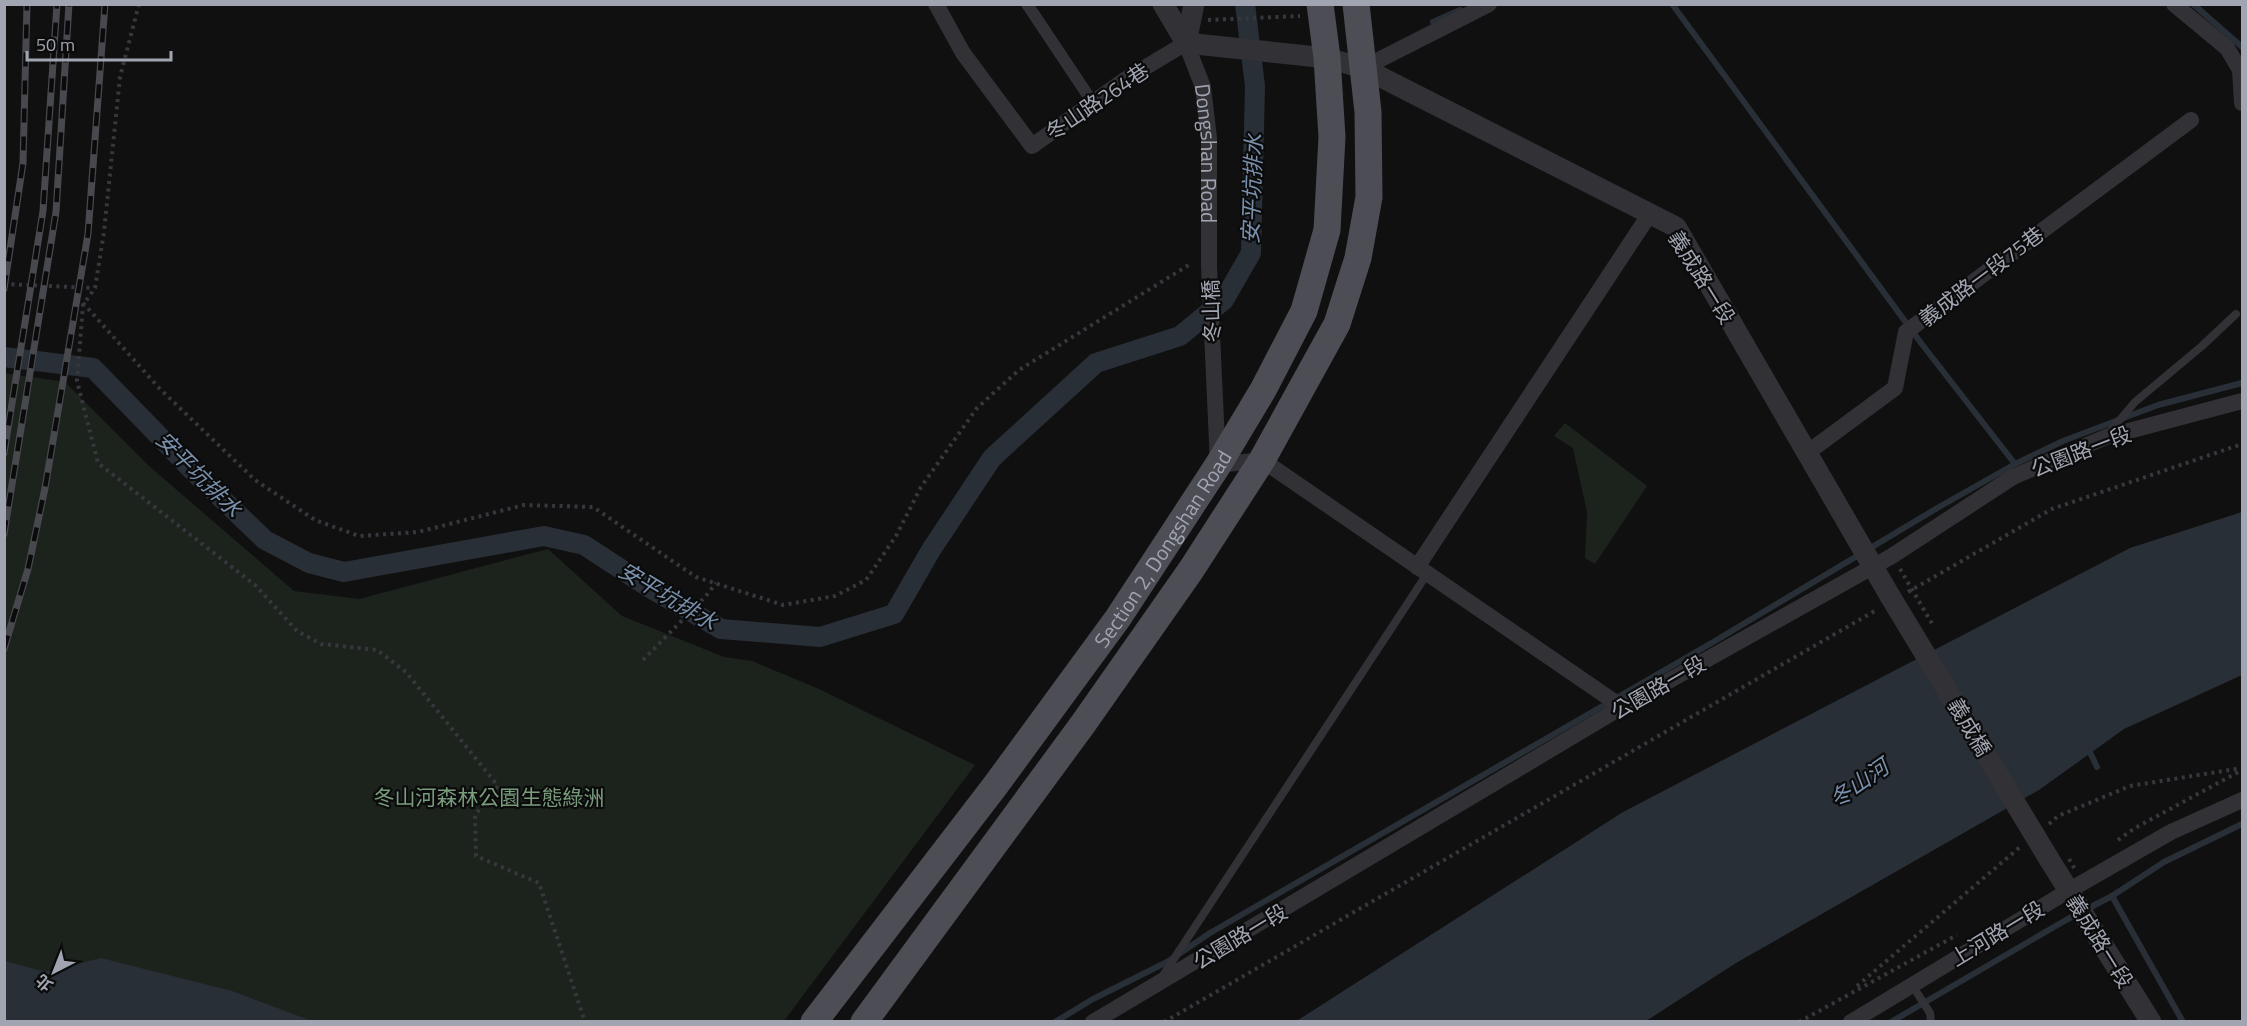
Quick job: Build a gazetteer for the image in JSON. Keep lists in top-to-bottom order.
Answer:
{
  "streets": {
    "main road": ["Section 2, Dongshan Road"],
    "street": [
      "冬山路264巷",
      "Dongshan Road",
      "義成路一段75巷",
      "義成路一段",
      "冬山橋",
      "公園路一段",
      "義成橋",
      "上河路一段"
    ]
  },
  "crossings": [
    ["冬山路264巷", "Dongshan Road"],
    ["冬山路264巷", "義成路一段"],
    ["Dongshan Road", "義成路一段"],
    ["Dongshan Road", "冬山橋"],
    ["義成路一段75巷", "義成路一段"],
    ["義成路一段", "公園路一段"],
    ["義成路一段", "Section 2, Dongshan Road"],
    ["義成路一段", "義成橋"],
    ["義成路一段", "上河路一段"],
    ["冬山橋", "Section 2, Dongshan Road"]
  ],
  "water": ["安平坑排水", "冬山河"],
  "parks": ["冬山河森林公園生態綠洲"],
  "scale_bar": "50 m",
  "north": "bottom left"
}
